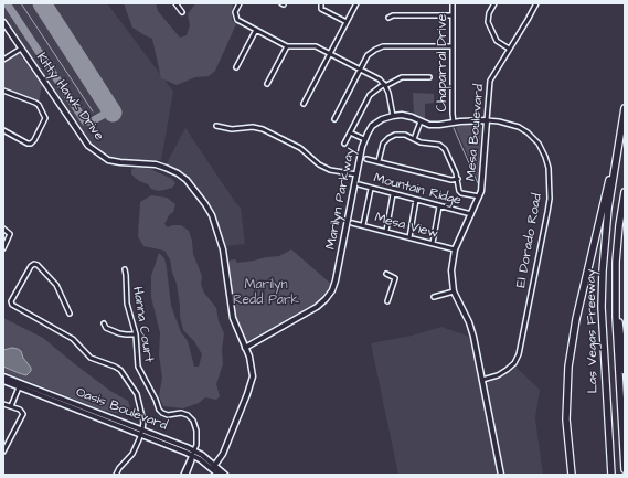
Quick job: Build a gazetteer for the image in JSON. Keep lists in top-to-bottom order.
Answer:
{
  "streets": {
    "highway": ["Las Vegas Freeway"],
    "street": [
      "Chaparral Drive",
      "Kitty Hawk Drive",
      "Mesa Boulevard",
      "Mountain Ridge",
      "Marilyn Parkway",
      "Mesa View",
      "El Dorado Road",
      "Hanna Court",
      "Oasis Boulevard"
    ]
  },
  "crossings": [
    ["Kitty Hawk Drive", "Marilyn Parkway"],
    ["Kitty Hawk Drive", "Oasis Boulevard"],
    ["Mesa Boulevard", "Mountain Ridge"],
    ["Mesa Boulevard", "Mesa View"],
    ["Mesa Boulevard", "El Dorado Road"],
    ["Hanna Court", "Oasis Boulevard"]
  ],
  "parks": ["Marilyn Redd Park"]
}
